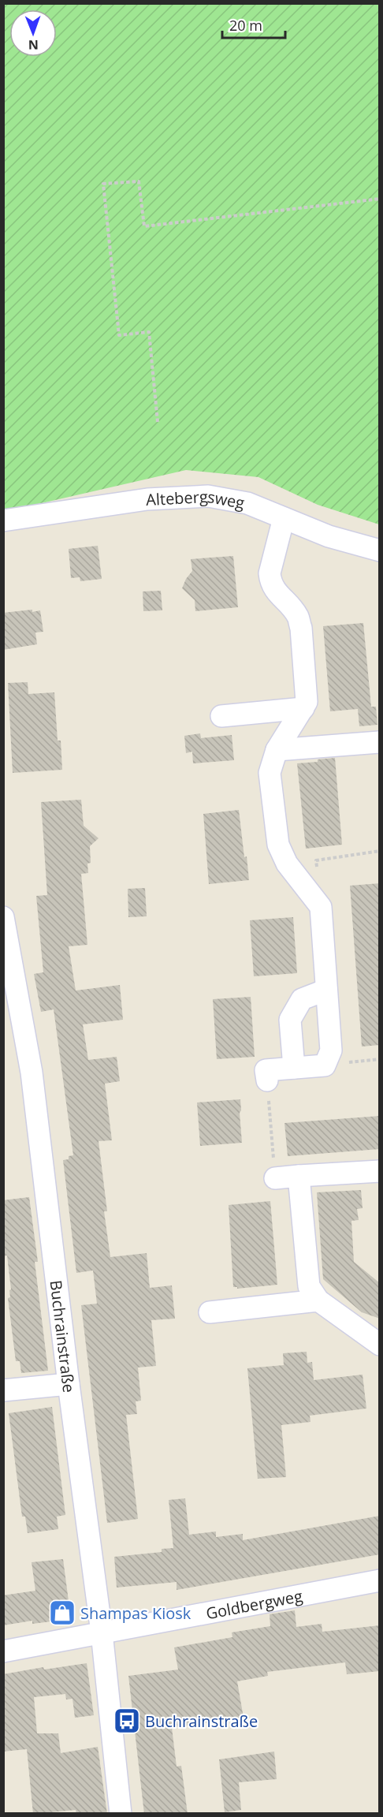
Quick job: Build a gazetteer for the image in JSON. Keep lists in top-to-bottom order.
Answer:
{
  "streets": {
    "street": ["Altebergsweg", "Buchrainstraße", "Goldbergweg"]
  },
  "crossings": [
    ["Buchrainstraße", "Goldbergweg"]
  ],
  "places": {
    "shop": ["Shampas Kiosk"],
    "bus stop": ["Buchrainstraße"]
  },
  "scale_bar": "20 m",
  "north": "bottom"
}
